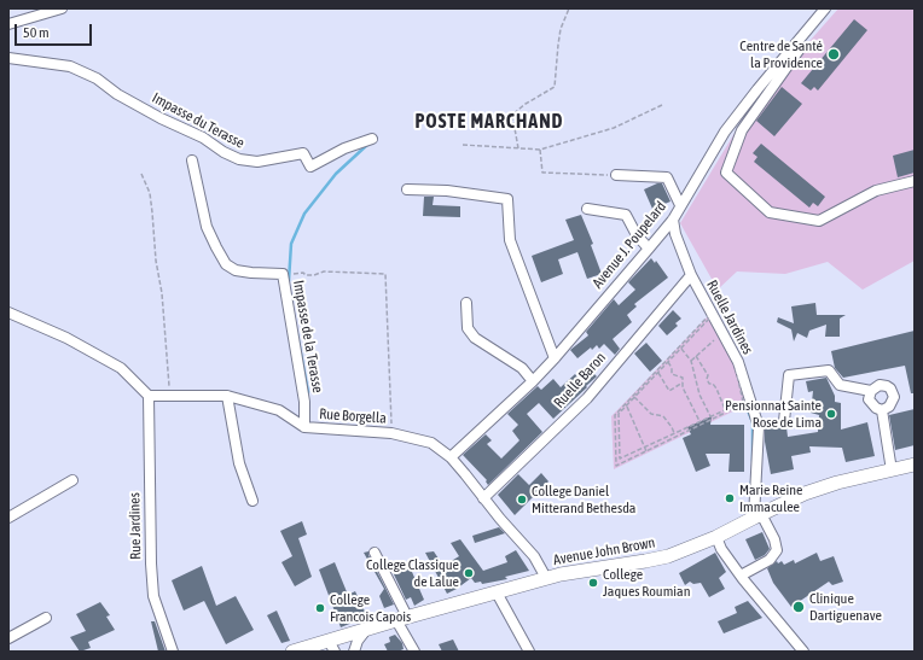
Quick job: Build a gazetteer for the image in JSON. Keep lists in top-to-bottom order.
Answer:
{
  "streets": {
    "main road": ["Avenue John Brown"],
    "street": [
      "Impasse du Terasse",
      "Avenue J. Poupelard",
      "Ruelle Jardines",
      "Impasse de la Terasse",
      "Ruelle Baron",
      "Rue Borgella",
      "Rue Jardines"
    ]
  },
  "crossings": [
    ["Avenue J. Poupelard", "Ruelle Jardines"],
    ["Avenue J. Poupelard", "Rue Borgella"],
    ["Ruelle Jardines", "Ruelle Baron"],
    ["Ruelle Jardines", "Avenue John Brown"],
    ["Impasse de la Terasse", "Rue Borgella"],
    ["Ruelle Baron", "Rue Borgella"],
    ["Rue Borgella", "Rue Jardines"],
    ["Rue Borgella", "Avenue John Brown"]
  ],
  "districts": ["POSTE MARCHAND"],
  "places": [
    "Centre de Santé la Providence",
    "Pensionnat Sainte Rose de Lima",
    "Marie Reine Immaculee",
    "College Daniel Mitterand Bethesda",
    "College Classique de Lalue",
    "College Jaques Roumian",
    "Clinique Dartiguenave",
    "College Francois Capois"
  ],
  "scale_bar": "50 m"
}
